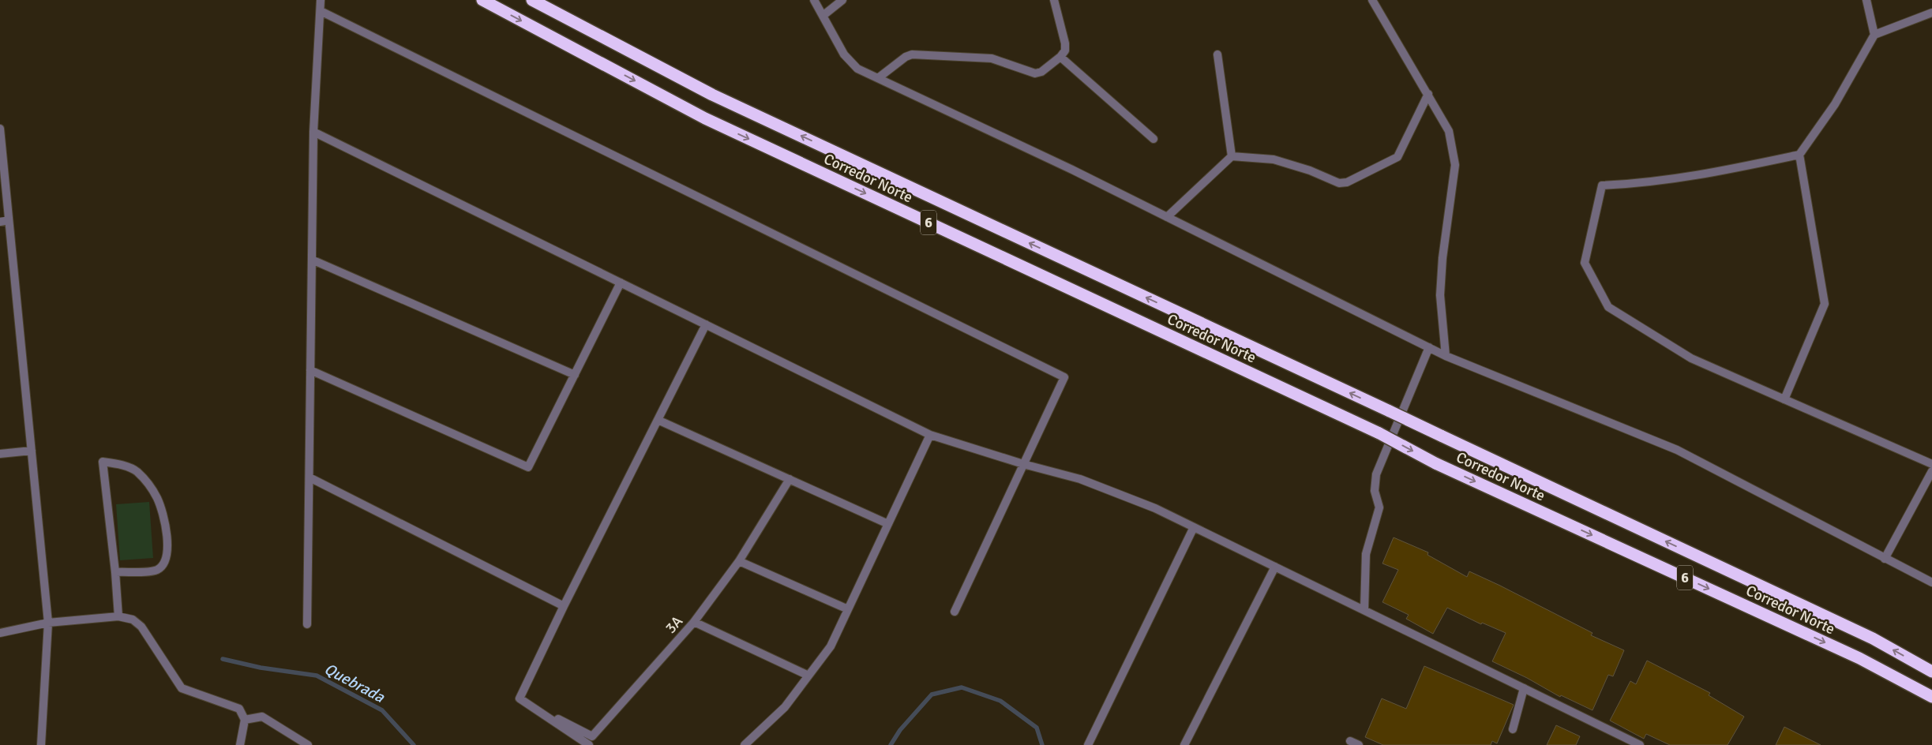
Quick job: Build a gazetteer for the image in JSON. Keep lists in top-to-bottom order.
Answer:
{
  "streets": {
    "highway": ["Corredor Norte", "6"],
    "street": ["3A"]
  },
  "water": ["Quebrada"]
}
